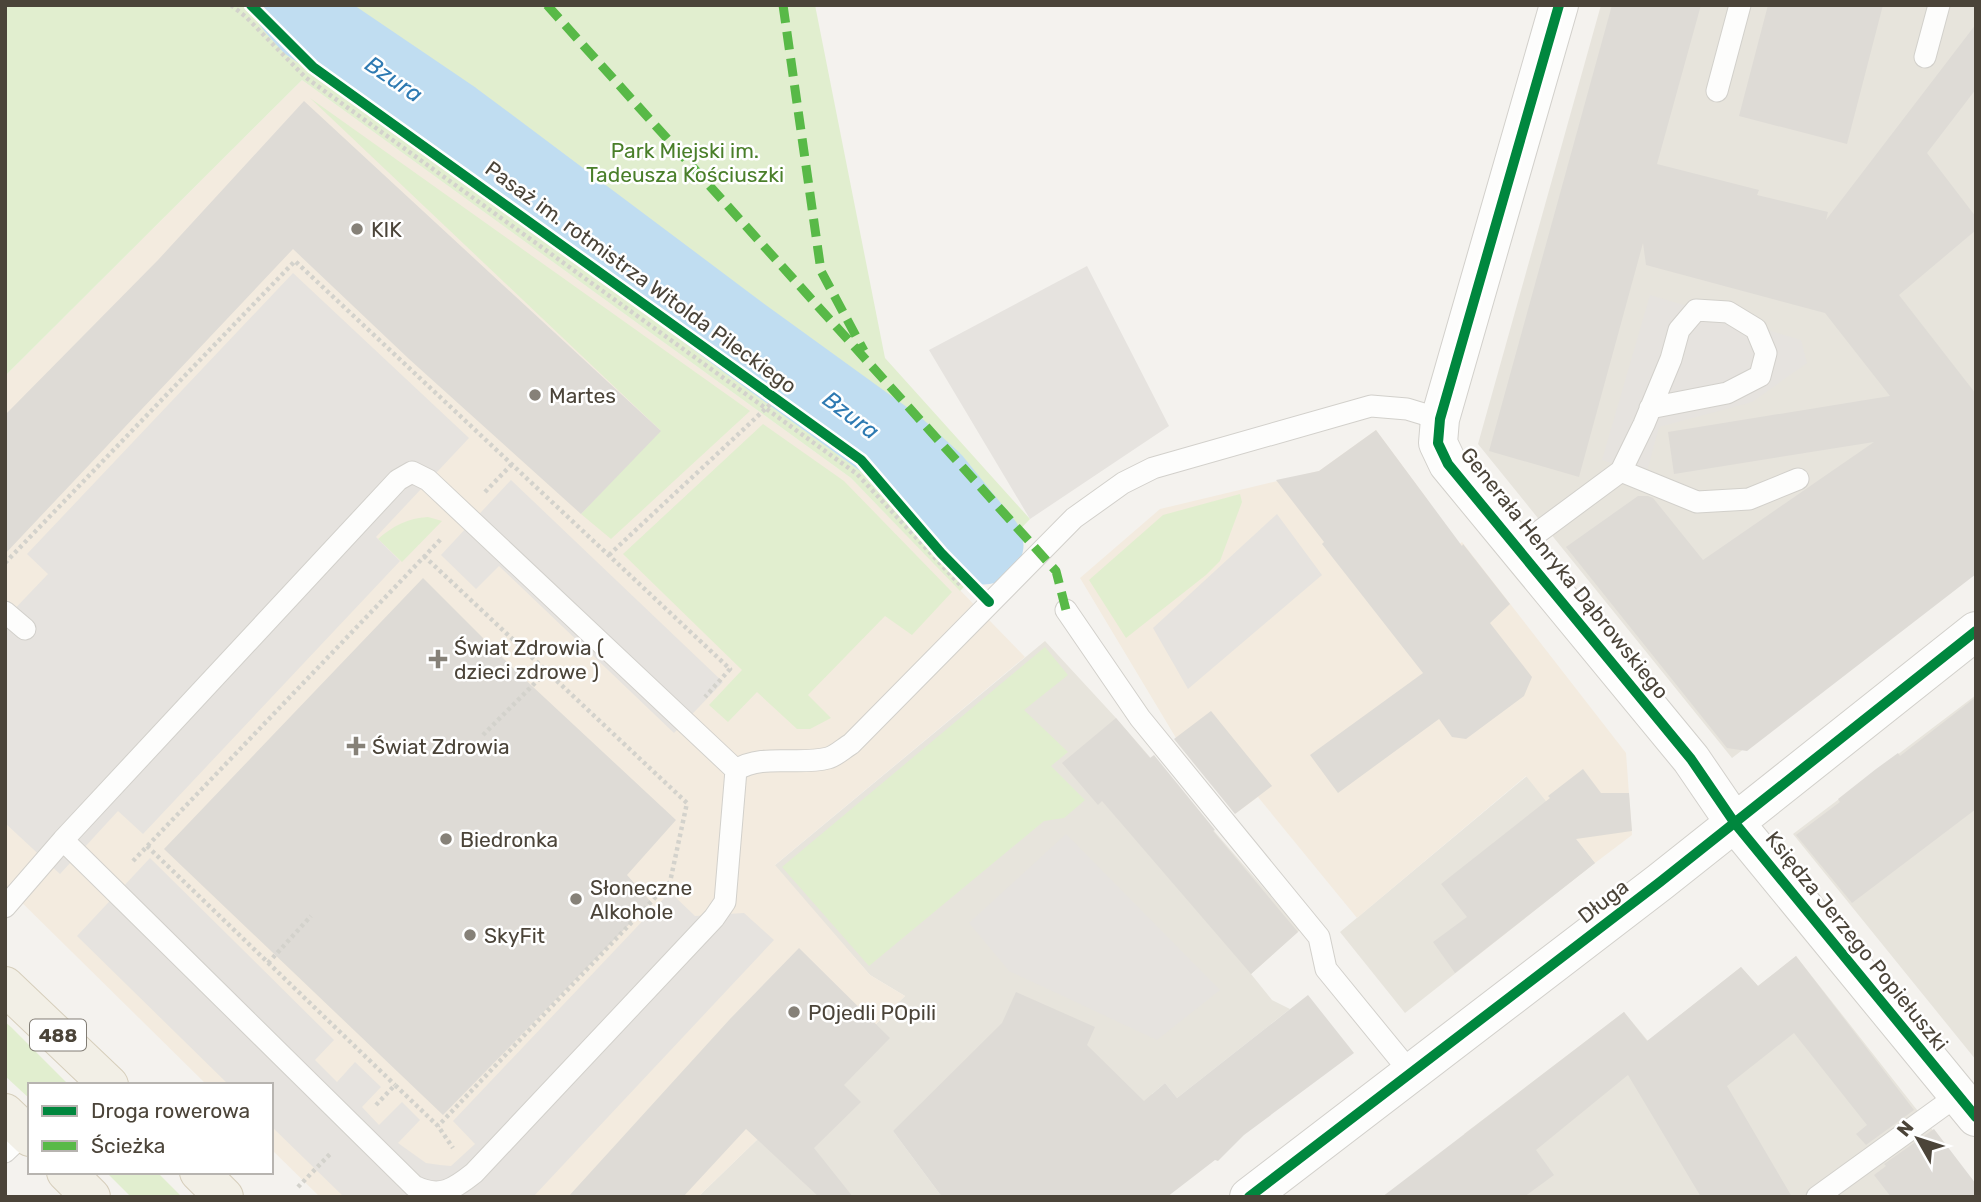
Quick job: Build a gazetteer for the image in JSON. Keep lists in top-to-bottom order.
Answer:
{
  "streets": {
    "main road": ["488"],
    "street": ["Generała Henryka Dąbrowskiego", "Długa", "Księdza Jerzego Popiełuszki"],
    "cycle path": ["Pasaż im. rotmistrza Witolda Pileckiego"]
  },
  "crossings": [
    ["Generała Henryka Dąbrowskiego", "Długa"],
    ["Generała Henryka Dąbrowskiego", "Księdza Jerzego Popiełuszki"],
    ["Długa", "Księdza Jerzego Popiełuszki"]
  ],
  "water": ["Bzura"],
  "parks": ["Park Miejski im. Tadeusza Kościuszki"],
  "places": {
    "other": [
      "KIK",
      "Martes",
      "Biedronka",
      "Słoneczne Alkohole",
      "SkyFit",
      "POjedli POpili"
    ],
    "health": ["Świat Zdrowia ( dzieci zdrowe )", "Świat Zdrowia"]
  },
  "legend": ["Droga rowerowa", "Ścieżka"],
  "north": "top left"
}
